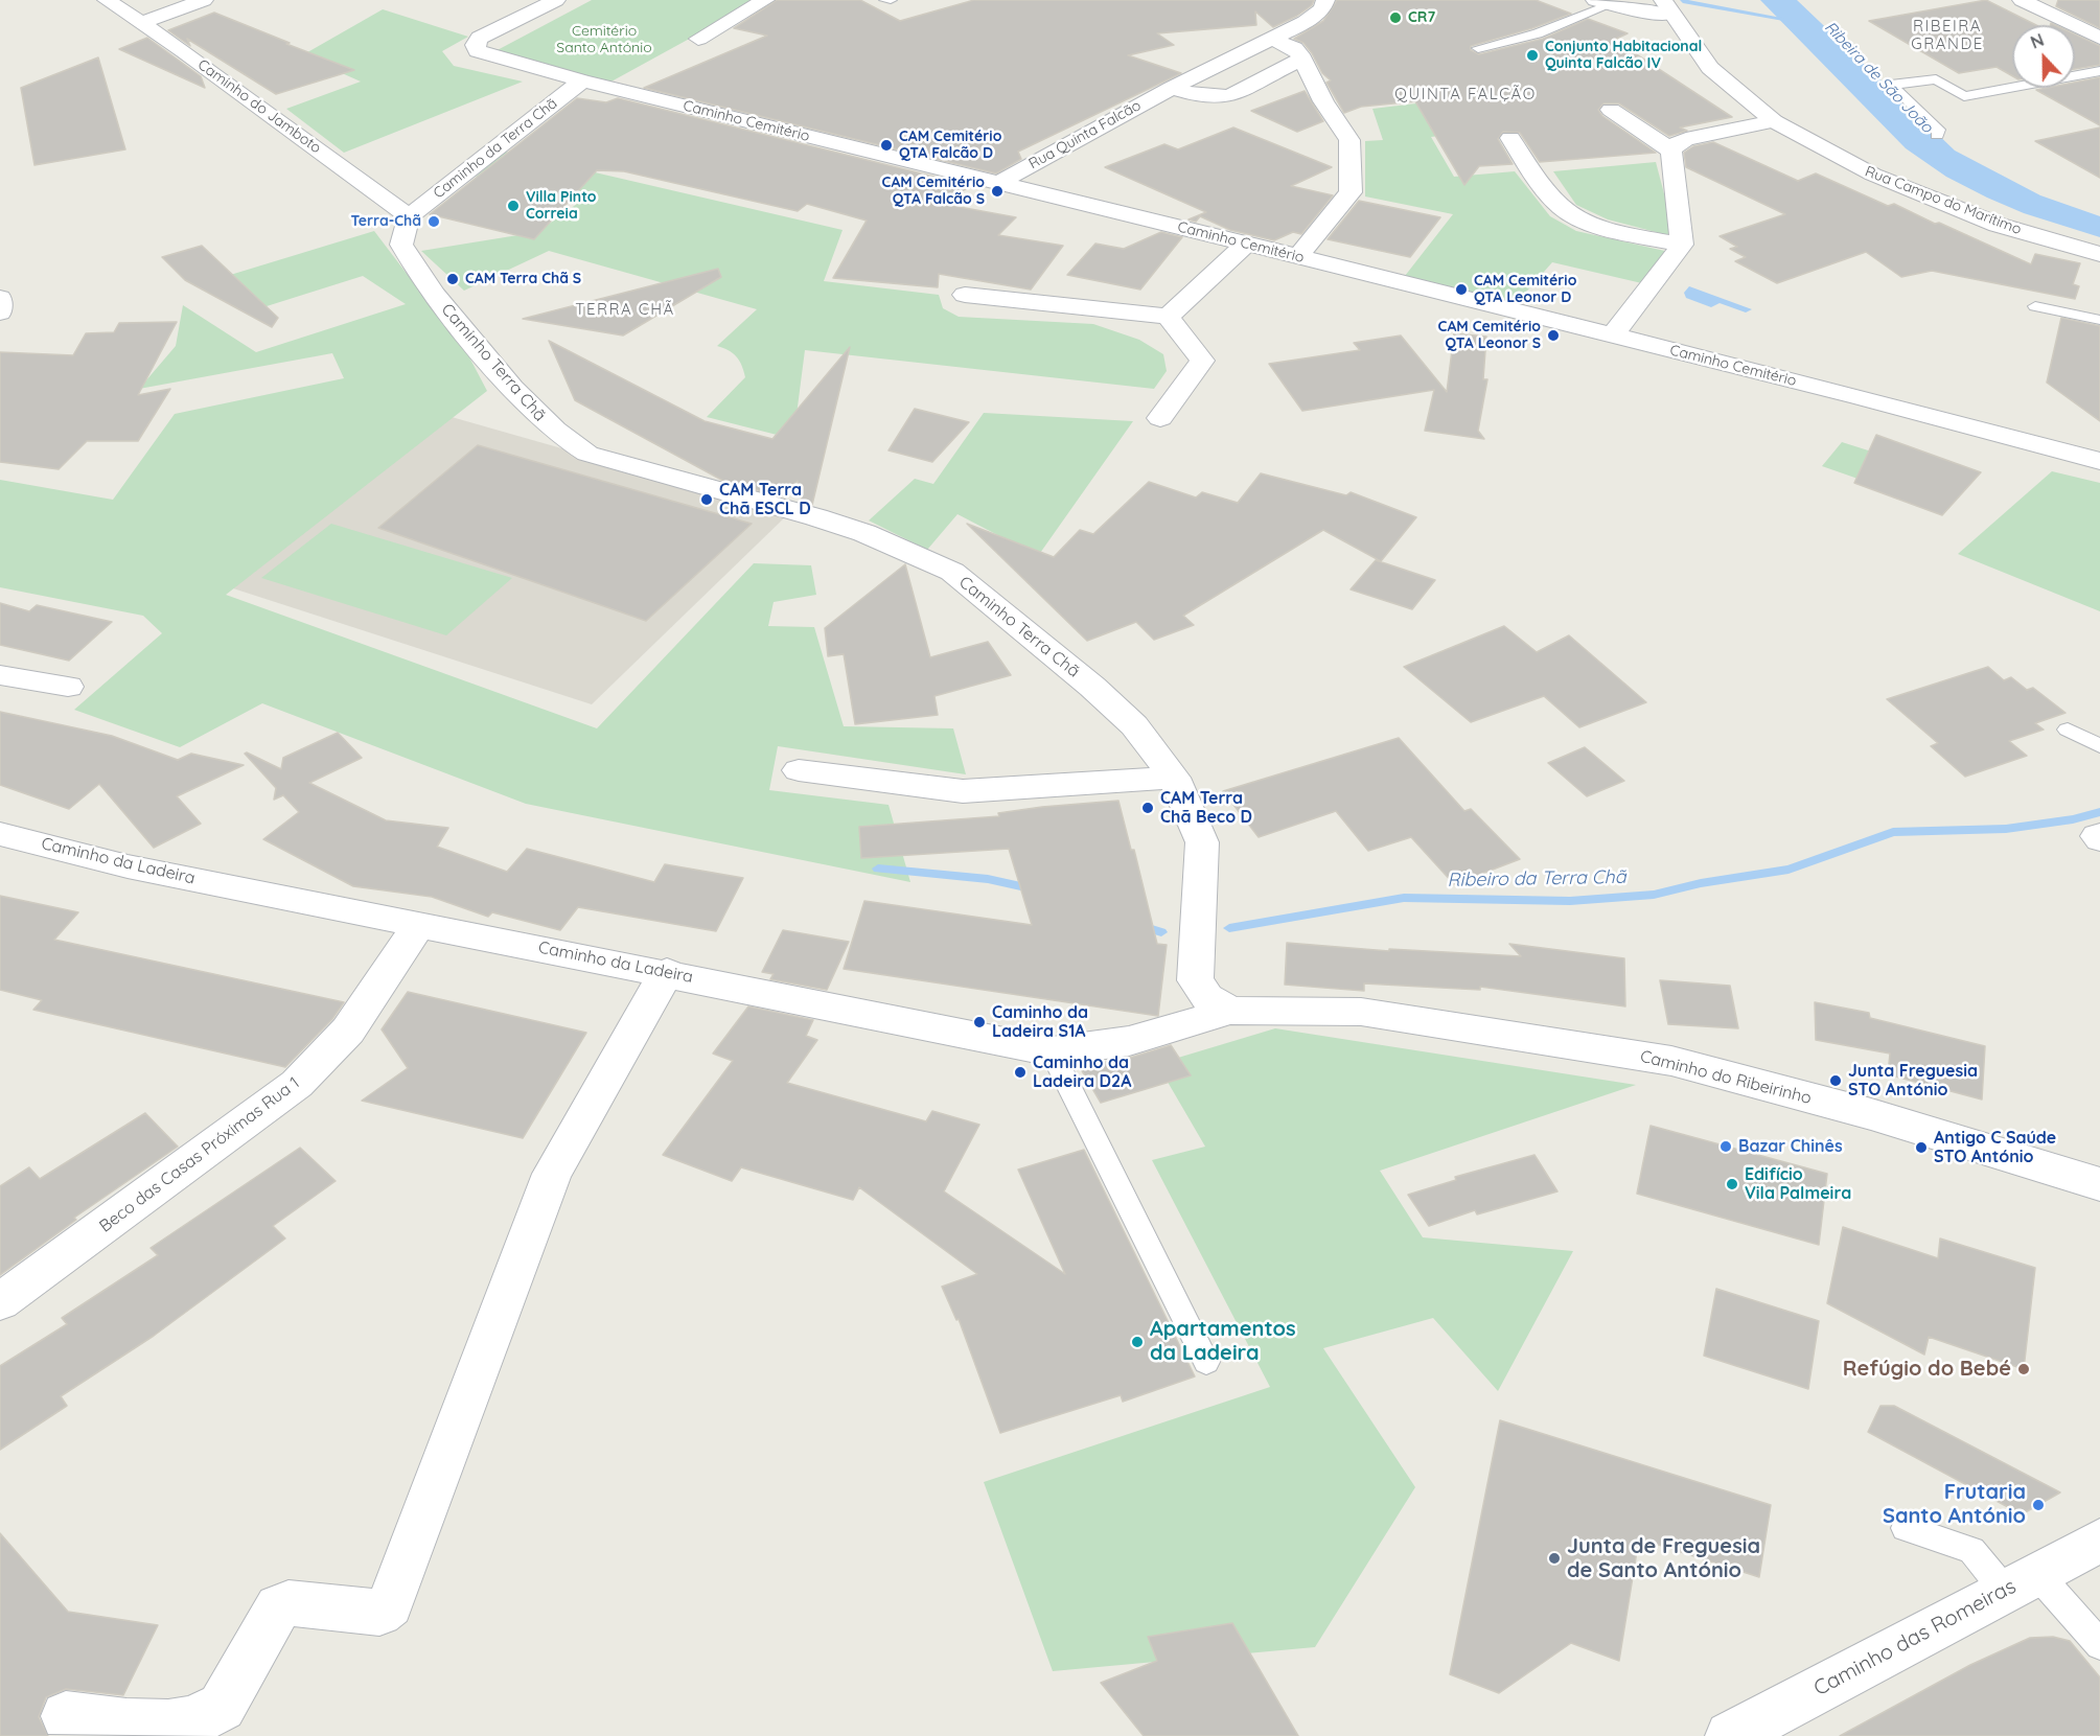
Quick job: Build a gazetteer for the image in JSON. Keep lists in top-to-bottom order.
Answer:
{
  "streets": {
    "street": [
      "Caminho do Jamboto",
      "Caminho Cemitério",
      "Rua Quinta Falcão",
      "Caminho da Terra Chã",
      "Rua Campo do Marítimo",
      "Caminho Terra Chã",
      "Caminho da Ladeira",
      "Caminho do Ribeirinho",
      "Beco das Casas Próximas Rua 1",
      "Caminho das Romeiras"
    ]
  },
  "crossings": [
    ["Caminho do Jamboto", "Caminho da Terra Chã"],
    ["Caminho do Jamboto", "Caminho Terra Chã"],
    ["Caminho Cemitério", "Rua Quinta Falcão"],
    ["Caminho Cemitério", "Caminho da Terra Chã"],
    ["Caminho da Terra Chã", "Caminho Terra Chã"],
    ["Caminho Terra Chã", "Caminho da Ladeira"],
    ["Caminho Terra Chã", "Caminho do Ribeirinho"],
    ["Caminho da Ladeira", "Caminho do Ribeirinho"],
    ["Caminho da Ladeira", "Beco das Casas Próximas Rua 1"]
  ],
  "districts": ["RIBEIRA GRANDE", "QUINTA FALÇÃO", "TERRA CHÃ"],
  "water": ["Ribeira de São João", "Ribeiro da Terra Chã"],
  "parks": ["Cemitério Santo António"],
  "places": [
    "CR7",
    "Conjunto Habitacional Quinta Falcão IV",
    "CAM Cemitério QTA Falcão D",
    "CAM Cemitério QTA Falcão S",
    "Villa Pinto Correia",
    "Terra-Chã",
    "CAM Terra Chã S",
    "CAM Cemitério QTA Leonor D",
    "CAM Cemitério QTA Leonor S",
    "CAM Terra Chã ESCL D",
    "CAM Terra Chã Beco D",
    "Caminho da Ladeira S1A",
    "Caminho da Ladeira D2A",
    "Junta Freguesia STO António",
    "Bazar Chinês",
    "Antigo C Saúde STO António",
    "Edifício Vila Palmeira",
    "Apartamentos da Ladeira",
    "Refúgio do Bebé",
    "Frutaria Santo António",
    "Junta de Freguesia de Santo António"
  ],
  "north": "top"
}
